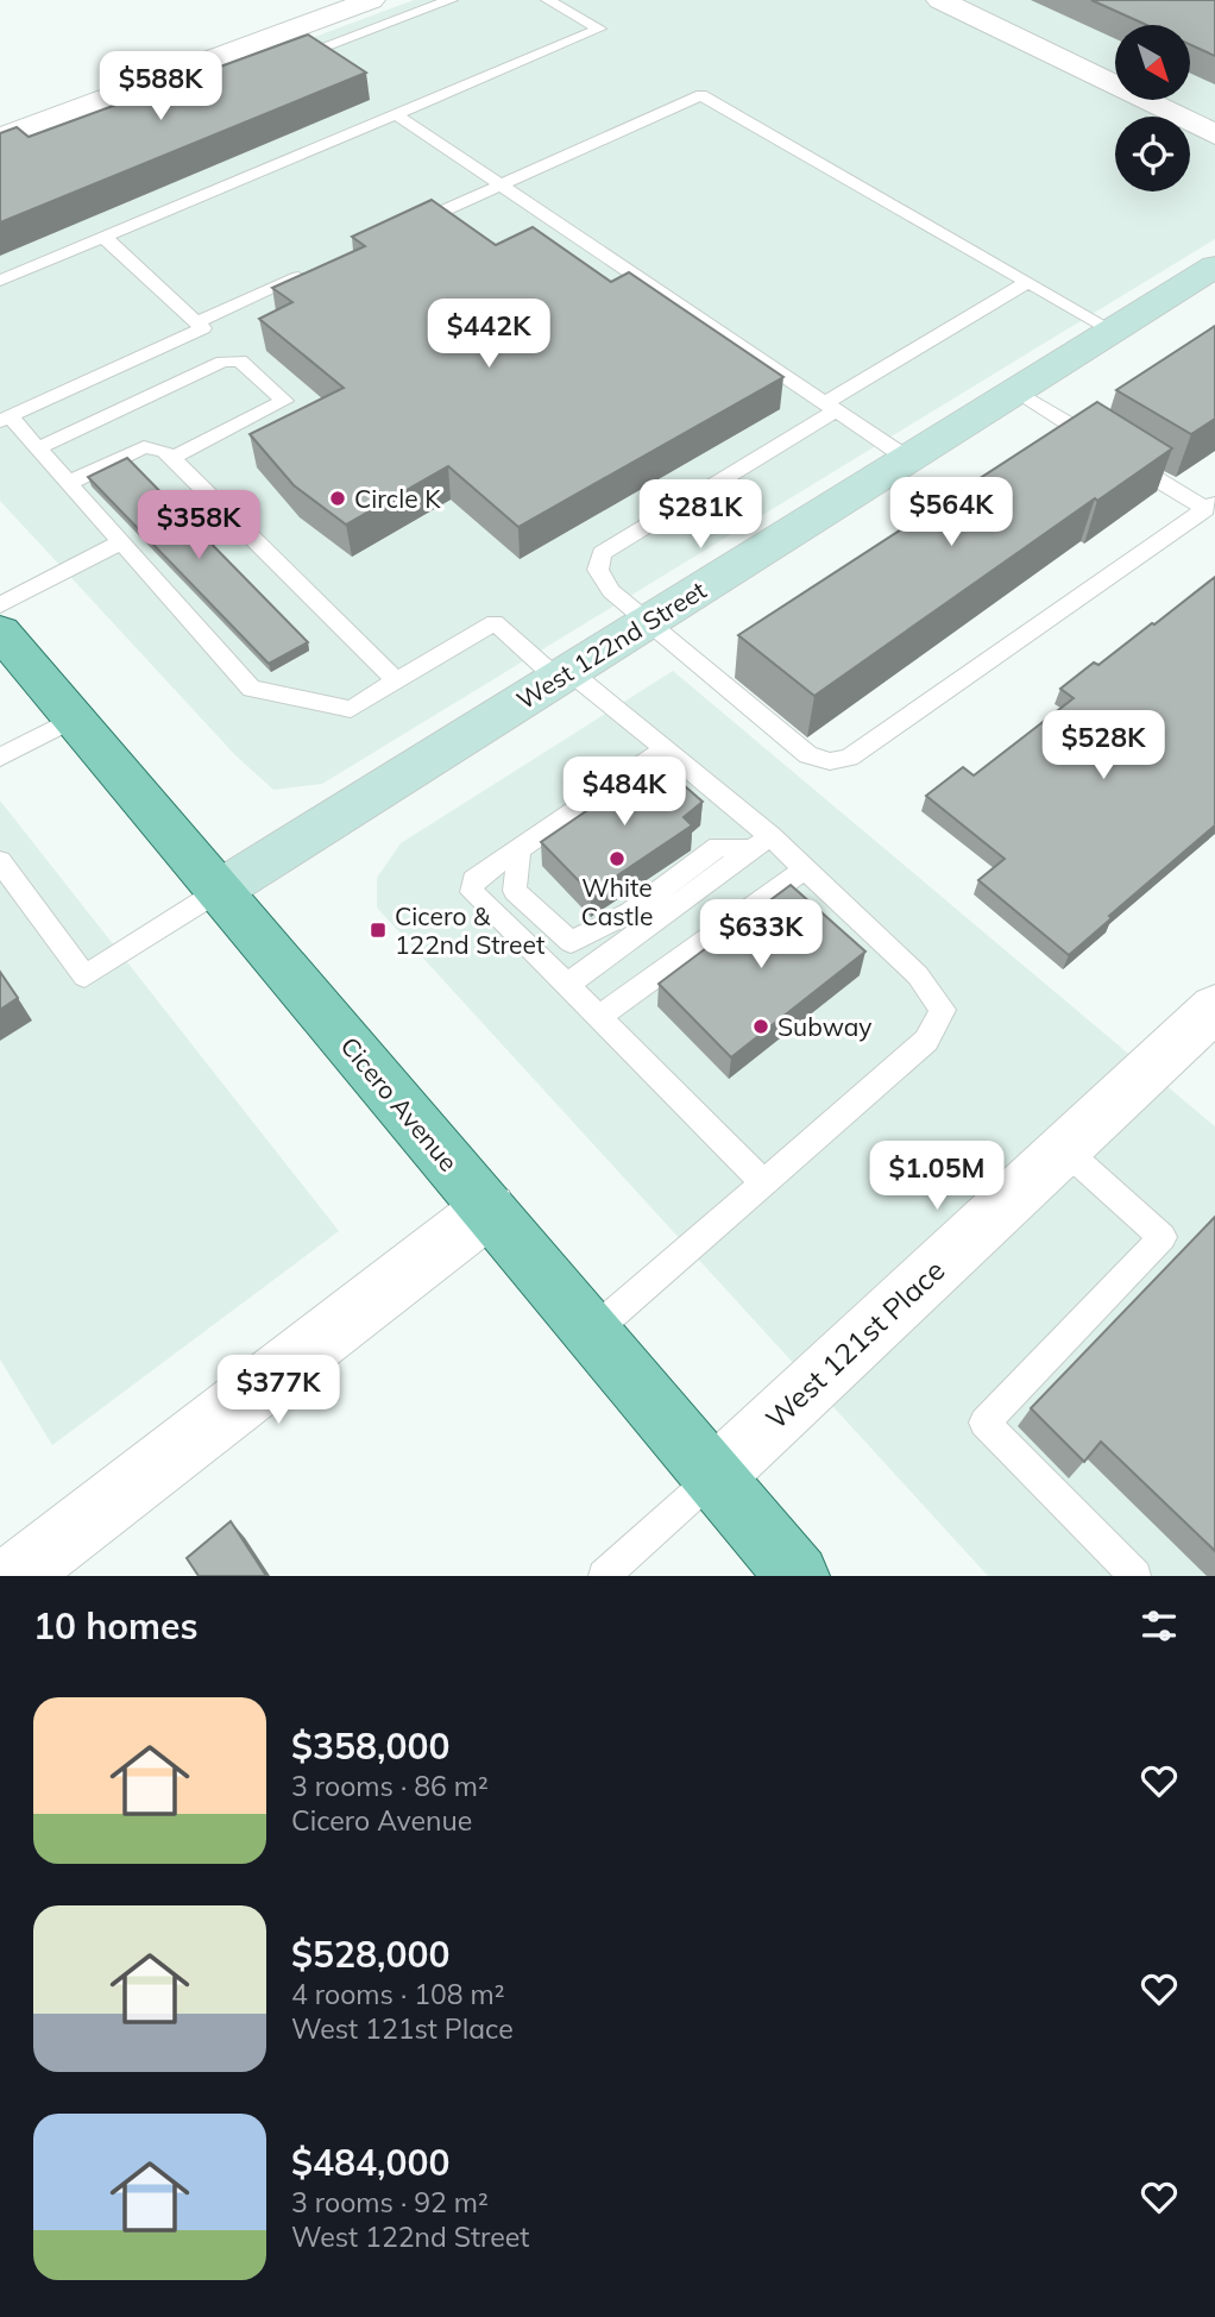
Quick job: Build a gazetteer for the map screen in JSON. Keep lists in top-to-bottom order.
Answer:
{
  "streets": {
    "main road": ["Cicero Avenue"],
    "street": ["West 122nd Street", "West 121st Place"]
  },
  "crossings": [
    ["West 122nd Street", "Cicero Avenue"],
    ["Cicero Avenue", "West 121st Place"]
  ],
  "places": {
    "other": ["Circle K", "White Castle", "Subway"],
    "transit": ["Cicero & 122nd Street"]
  },
  "north": "bottom right",
  "page": {
    "price": [
      "$588K",
      "$442K",
      "$564K",
      "$281K",
      "$358K",
      "$528K",
      "$484K",
      "$633K",
      "$1.05M",
      "$377K"
    ],
    "heading": "10 homes",
    "list": [
      {
        "name": "$358,000",
        "note": "3 rooms · 86 m² · Cicero Avenue"
      },
      {
        "name": "$528,000",
        "note": "4 rooms · 108 m² · West 121st Place"
      },
      {
        "name": "$484,000",
        "note": "3 rooms · 92 m² · West 122nd Street"
      }
    ]
  }
}
